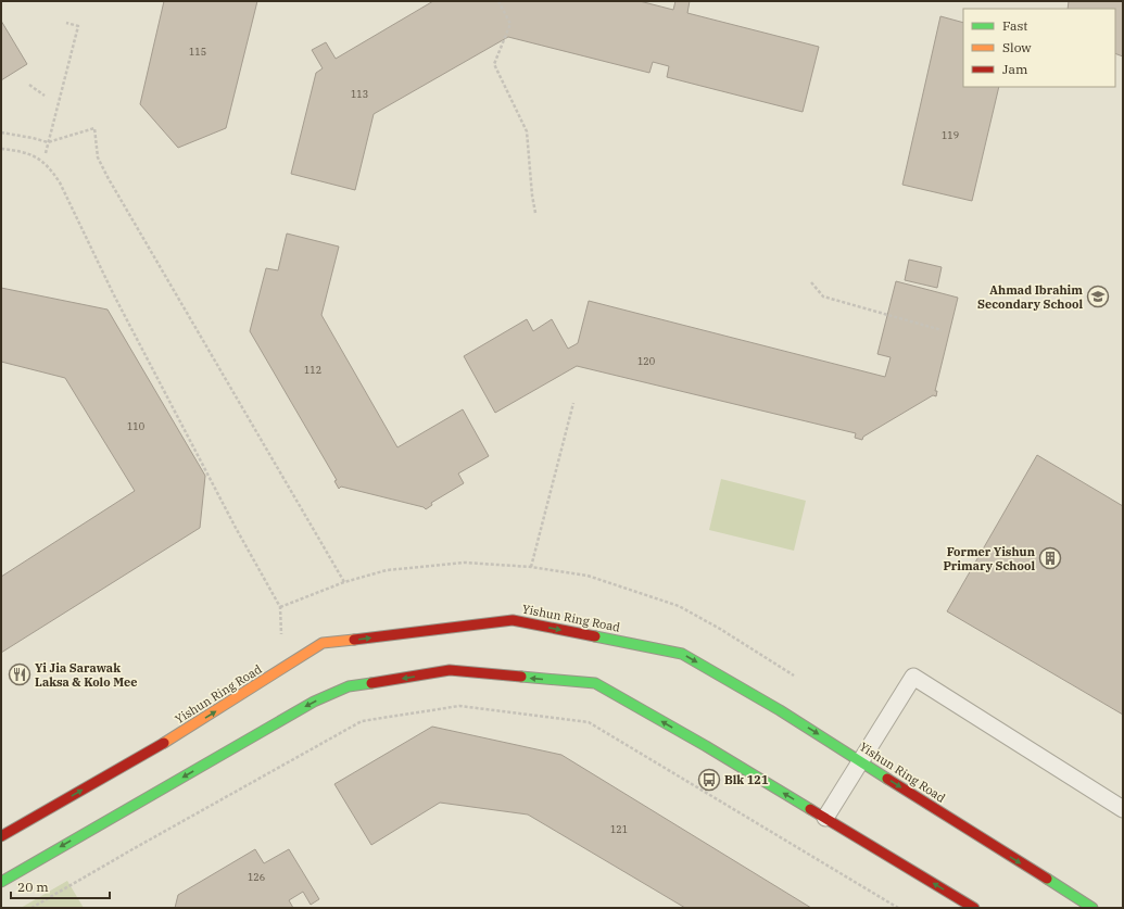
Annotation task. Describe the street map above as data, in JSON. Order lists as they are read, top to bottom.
{
  "streets": {
    "main road": ["Yishun Ring Road"]
  },
  "one_way": ["Yishun Ring Road"],
  "places": {
    "school or university": ["Ahmad Ibrahim Secondary School"],
    "building": ["Former Yishun Primary School"],
    "restaurant": ["Yi Jia Sarawak Laksa & Kolo Mee"],
    "bus stop": ["Blk 121"]
  },
  "house_numbers": [
    "115",
    "113",
    "119",
    "120",
    "112",
    "110",
    "121",
    "126"
  ],
  "legend": ["Fast", "Slow", "Jam"],
  "scale_bar": "20 m"
}
